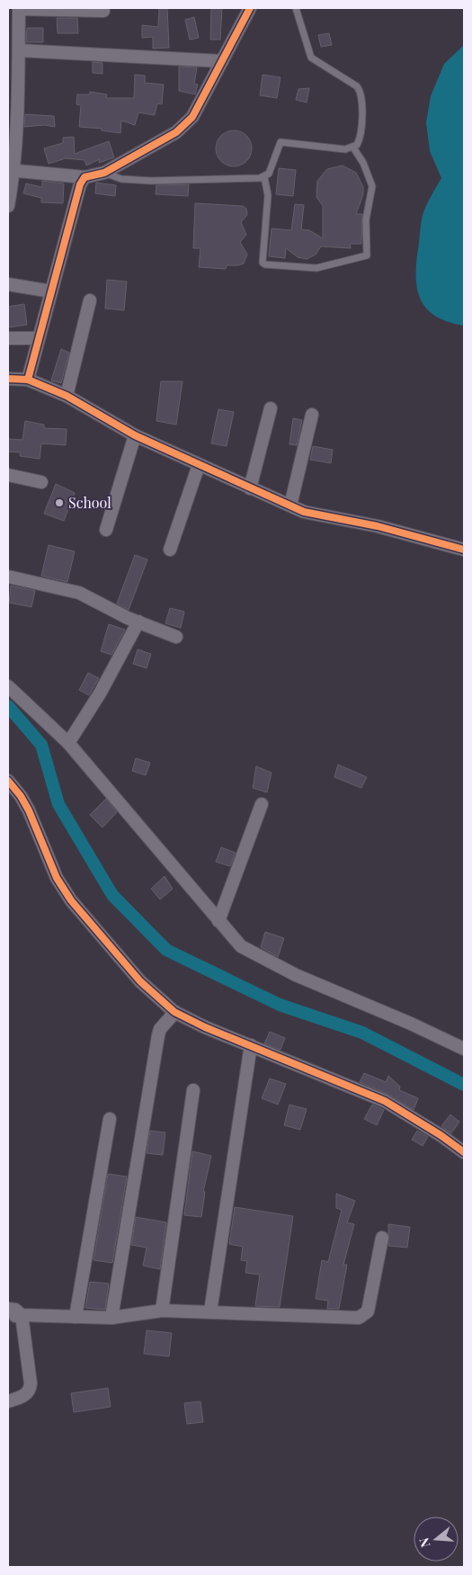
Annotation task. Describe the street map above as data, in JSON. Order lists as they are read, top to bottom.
{
  "places": ["School"],
  "north": "left"
}
